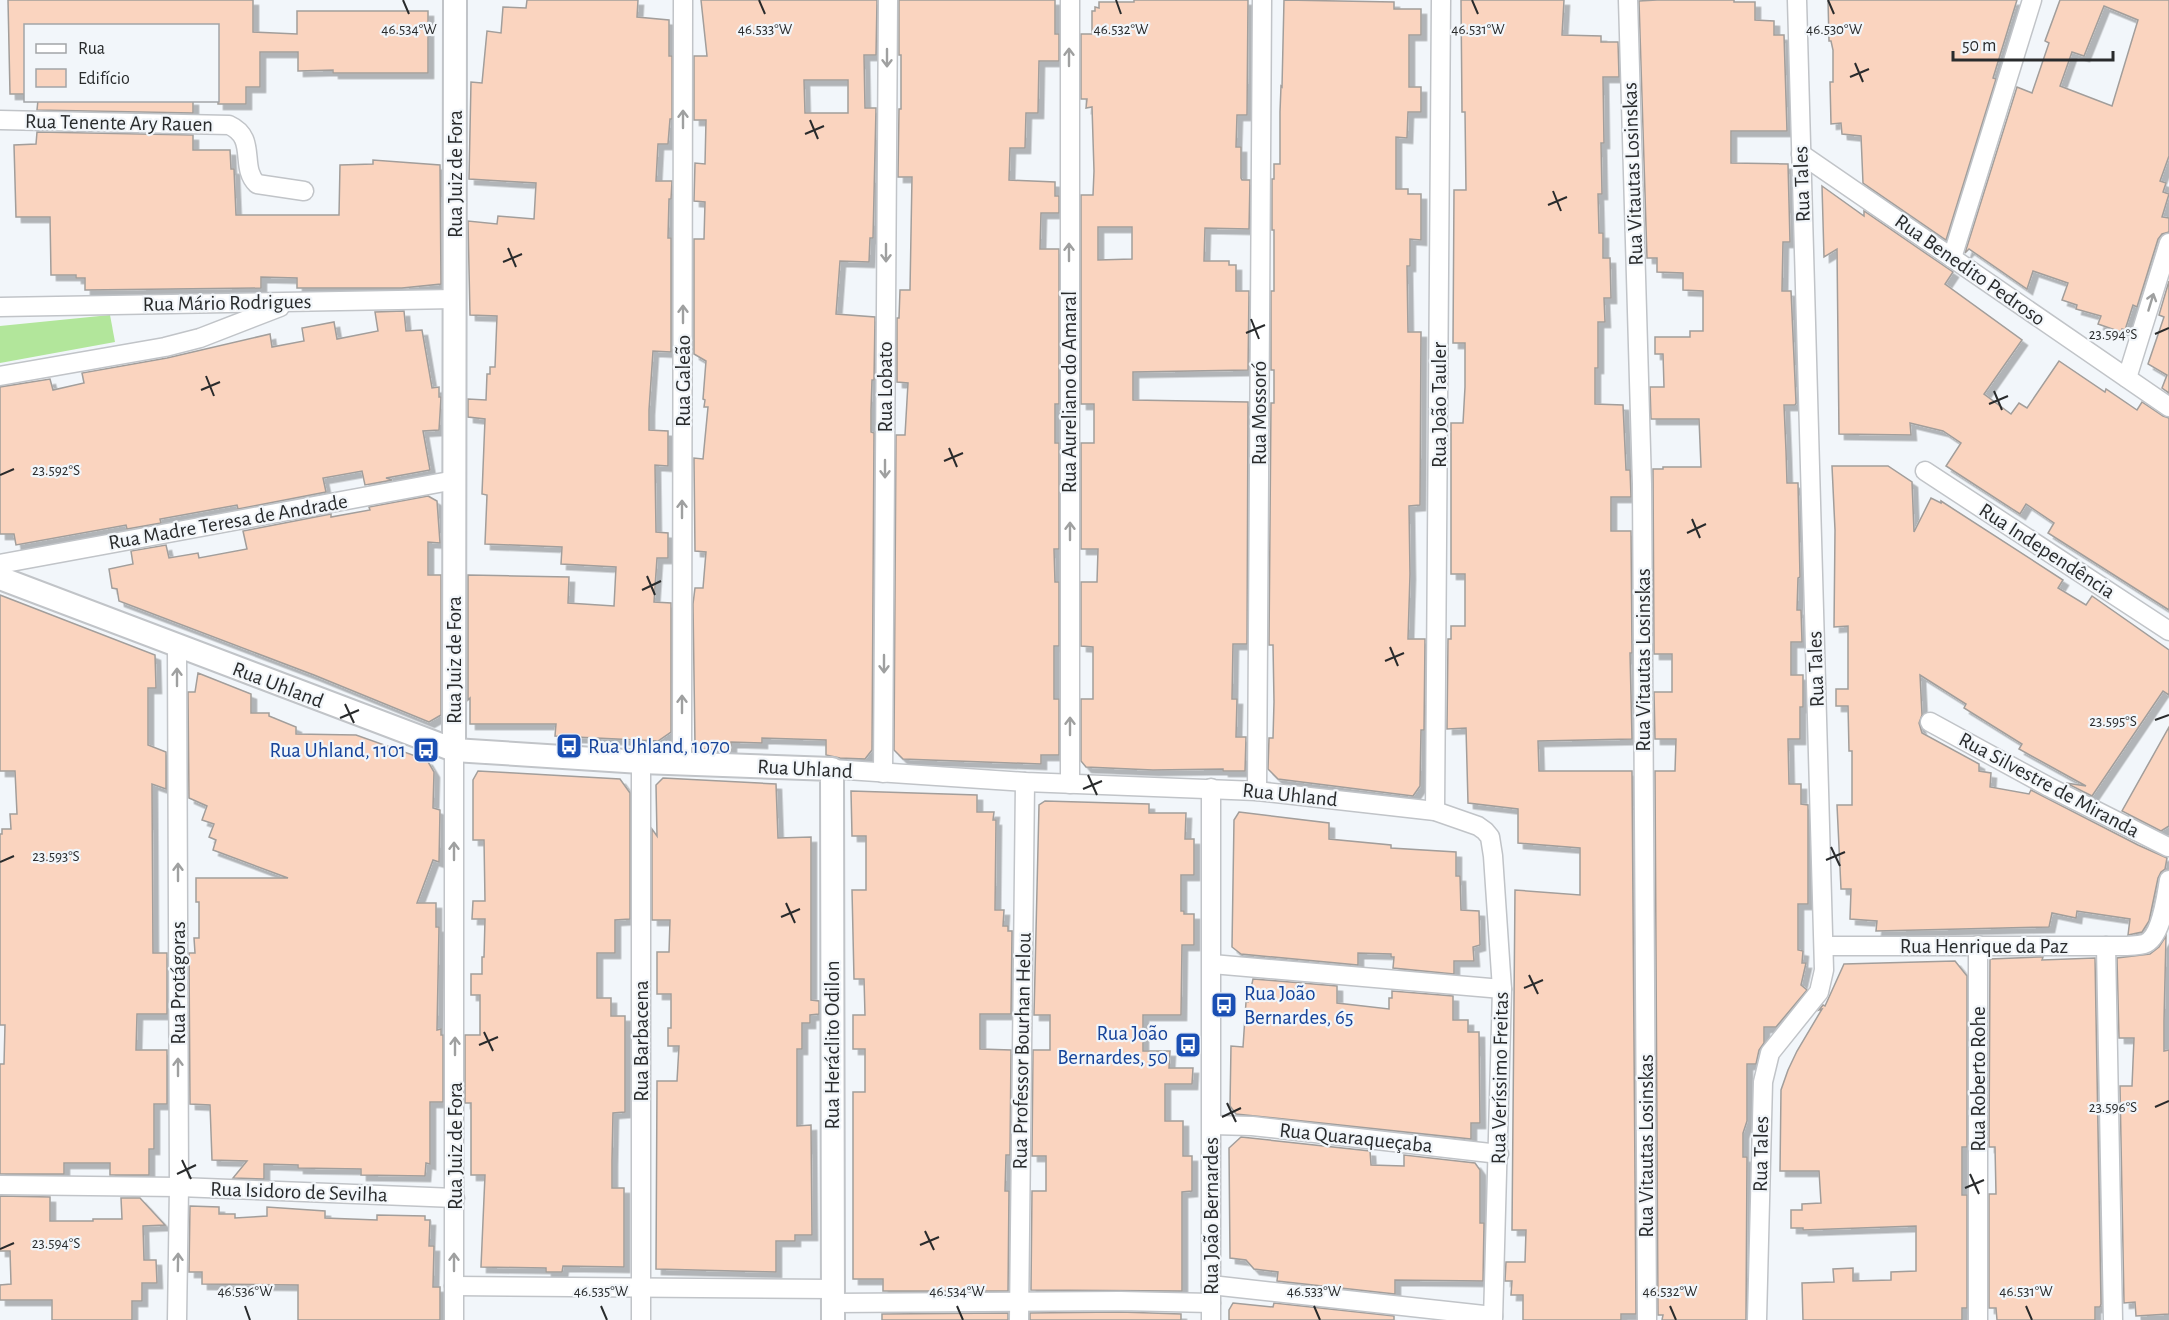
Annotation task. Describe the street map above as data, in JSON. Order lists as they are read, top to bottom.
{
  "streets": {
    "street": [
      "Rua Tenente Ary Rauen",
      "Rua Juiz de Fora",
      "Rua Vitautas Losinskas",
      "Rua Tales",
      "Rua Benedito Pedroso",
      "Rua Mário Rodrigues",
      "Rua Galeão",
      "Rua Lobato",
      "Rua Aureliano do Amaral",
      "Rua João Tauler",
      "Rua Mossoró",
      "Rua Madre Teresa de Andrade",
      "Rua Independência",
      "Rua Uhland",
      "Rua Silvestre de Miranda",
      "Rua Henrique da Paz",
      "Rua Protágoras",
      "Rua Barbacena",
      "Rua Heráclito Odilon",
      "Rua Professor Bourhan Helou",
      "Rua Veríssimo Freitas",
      "Rua Roberto Rohe",
      "Rua Quaraqueçaba",
      "Rua Isidoro de Sevilha",
      "Rua João Bernardes"
    ]
  },
  "crossings": [
    ["Rua Juiz de Fora", "Rua Mário Rodrigues"],
    ["Rua Juiz de Fora", "Rua Madre Teresa de Andrade"],
    ["Rua Juiz de Fora", "Rua Uhland"],
    ["Rua Juiz de Fora", "Rua Isidoro de Sevilha"],
    ["Rua Tales", "Rua Benedito Pedroso"],
    ["Rua Tales", "Rua Henrique da Paz"],
    ["Rua Galeão", "Rua Uhland"],
    ["Rua Lobato", "Rua Uhland"],
    ["Rua Aureliano do Amaral", "Rua Uhland"],
    ["Rua João Tauler", "Rua Uhland"],
    ["Rua Mossoró", "Rua Uhland"],
    ["Rua Uhland", "Rua Protágoras"],
    ["Rua Uhland", "Rua Barbacena"],
    ["Rua Uhland", "Rua Heráclito Odilon"],
    ["Rua Uhland", "Rua Professor Bourhan Helou"],
    ["Rua Uhland", "Rua Veríssimo Freitas"],
    ["Rua Uhland", "Rua João Bernardes"],
    ["Rua Henrique da Paz", "Rua Roberto Rohe"],
    ["Rua Protágoras", "Rua Isidoro de Sevilha"],
    ["Rua Veríssimo Freitas", "Rua Quaraqueçaba"],
    ["Rua Quaraqueçaba", "Rua João Bernardes"]
  ],
  "one_way": [
    "Rua Juiz de Fora",
    "Rua Galeão",
    "Rua Lobato",
    "Rua Aureliano do Amaral",
    "Rua Protágoras"
  ],
  "places": {
    "bus stop": [
      "Rua Uhland, 1070",
      "Rua Uhland, 1101",
      "Rua João Bernardes, 65",
      "Rua João Bernardes, 50"
    ]
  },
  "legend": ["Rua", "Edifício"],
  "scale_bar": "50 m",
  "coordinates": [
    "46.534°W",
    "46.533°W",
    "46.532°W",
    "46.531°W",
    "46.530°W",
    "23.594°S",
    "23.592°S",
    "23.595°S",
    "23.593°S",
    "23.596°S",
    "46.536°W",
    "46.535°W"
  ]
}
